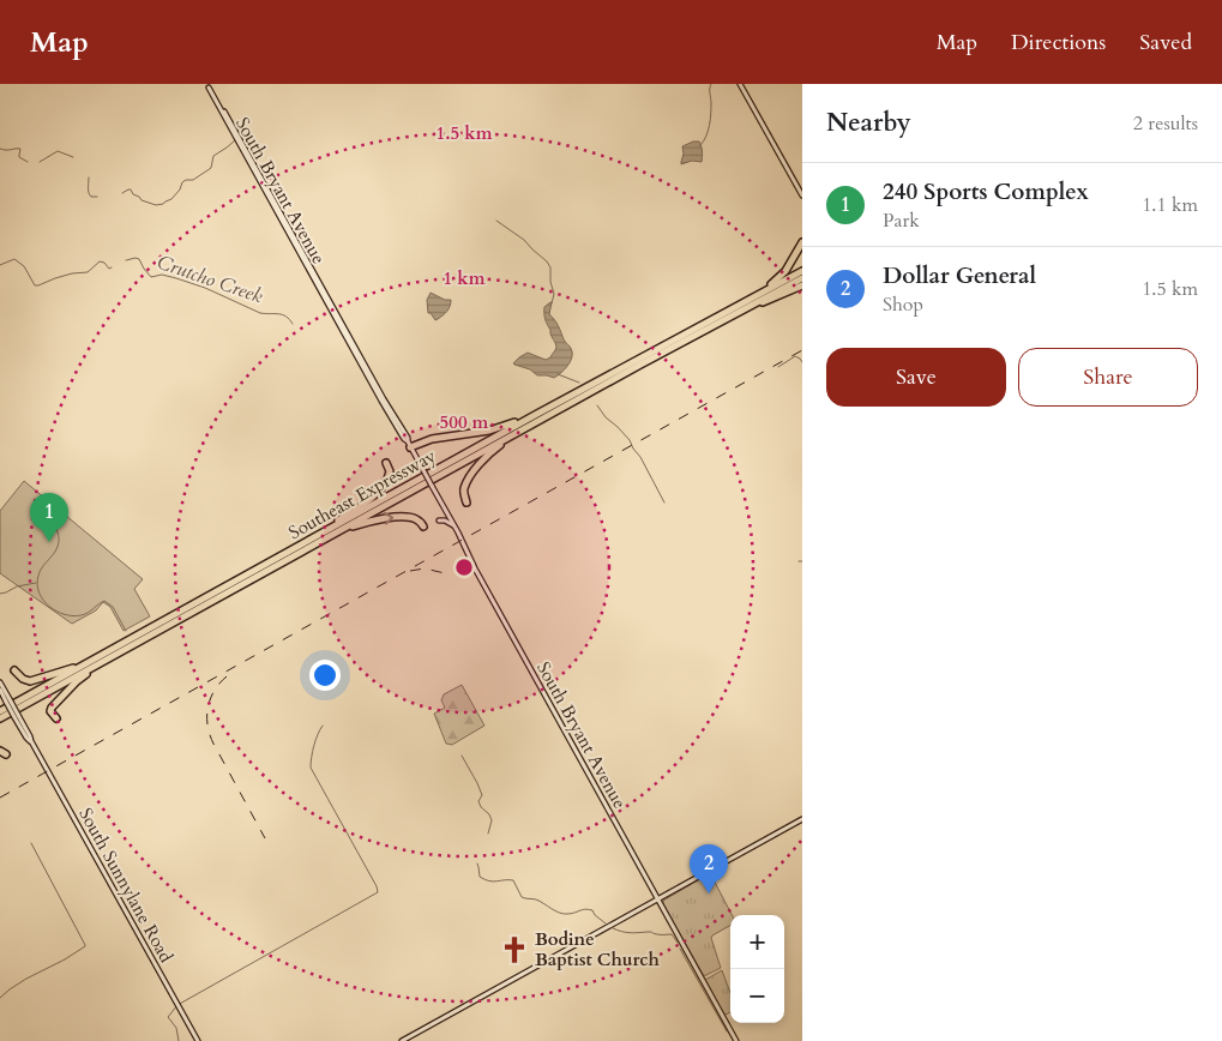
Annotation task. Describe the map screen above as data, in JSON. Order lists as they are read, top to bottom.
{
  "streets": {
    "highway": ["Southeast Expressway"],
    "main road": ["South Bryant Avenue", "South Sunnylane Road"]
  },
  "water": ["Crutcho Creek"],
  "places": {
    "church": ["Bodine Baptist Church"]
  },
  "page": {
    "header": "Map",
    "nav": ["Map", "Directions", "Saved"],
    "heading": ["Nearby", "2 results"],
    "list": [
      {
        "mark": "1",
        "name": "240 Sports Complex",
        "note": "Park",
        "value": "1.1 km"
      },
      {
        "mark": "2",
        "name": "Dollar General",
        "note": "Shop",
        "value": "1.5 km"
      }
    ],
    "buttons": ["Save", "Share"],
    "pins": ["1", "2"],
    "map_buttons": ["+", "−"]
  },
  "rings": ["1.5 km", "1 km", "500 m"]
}
